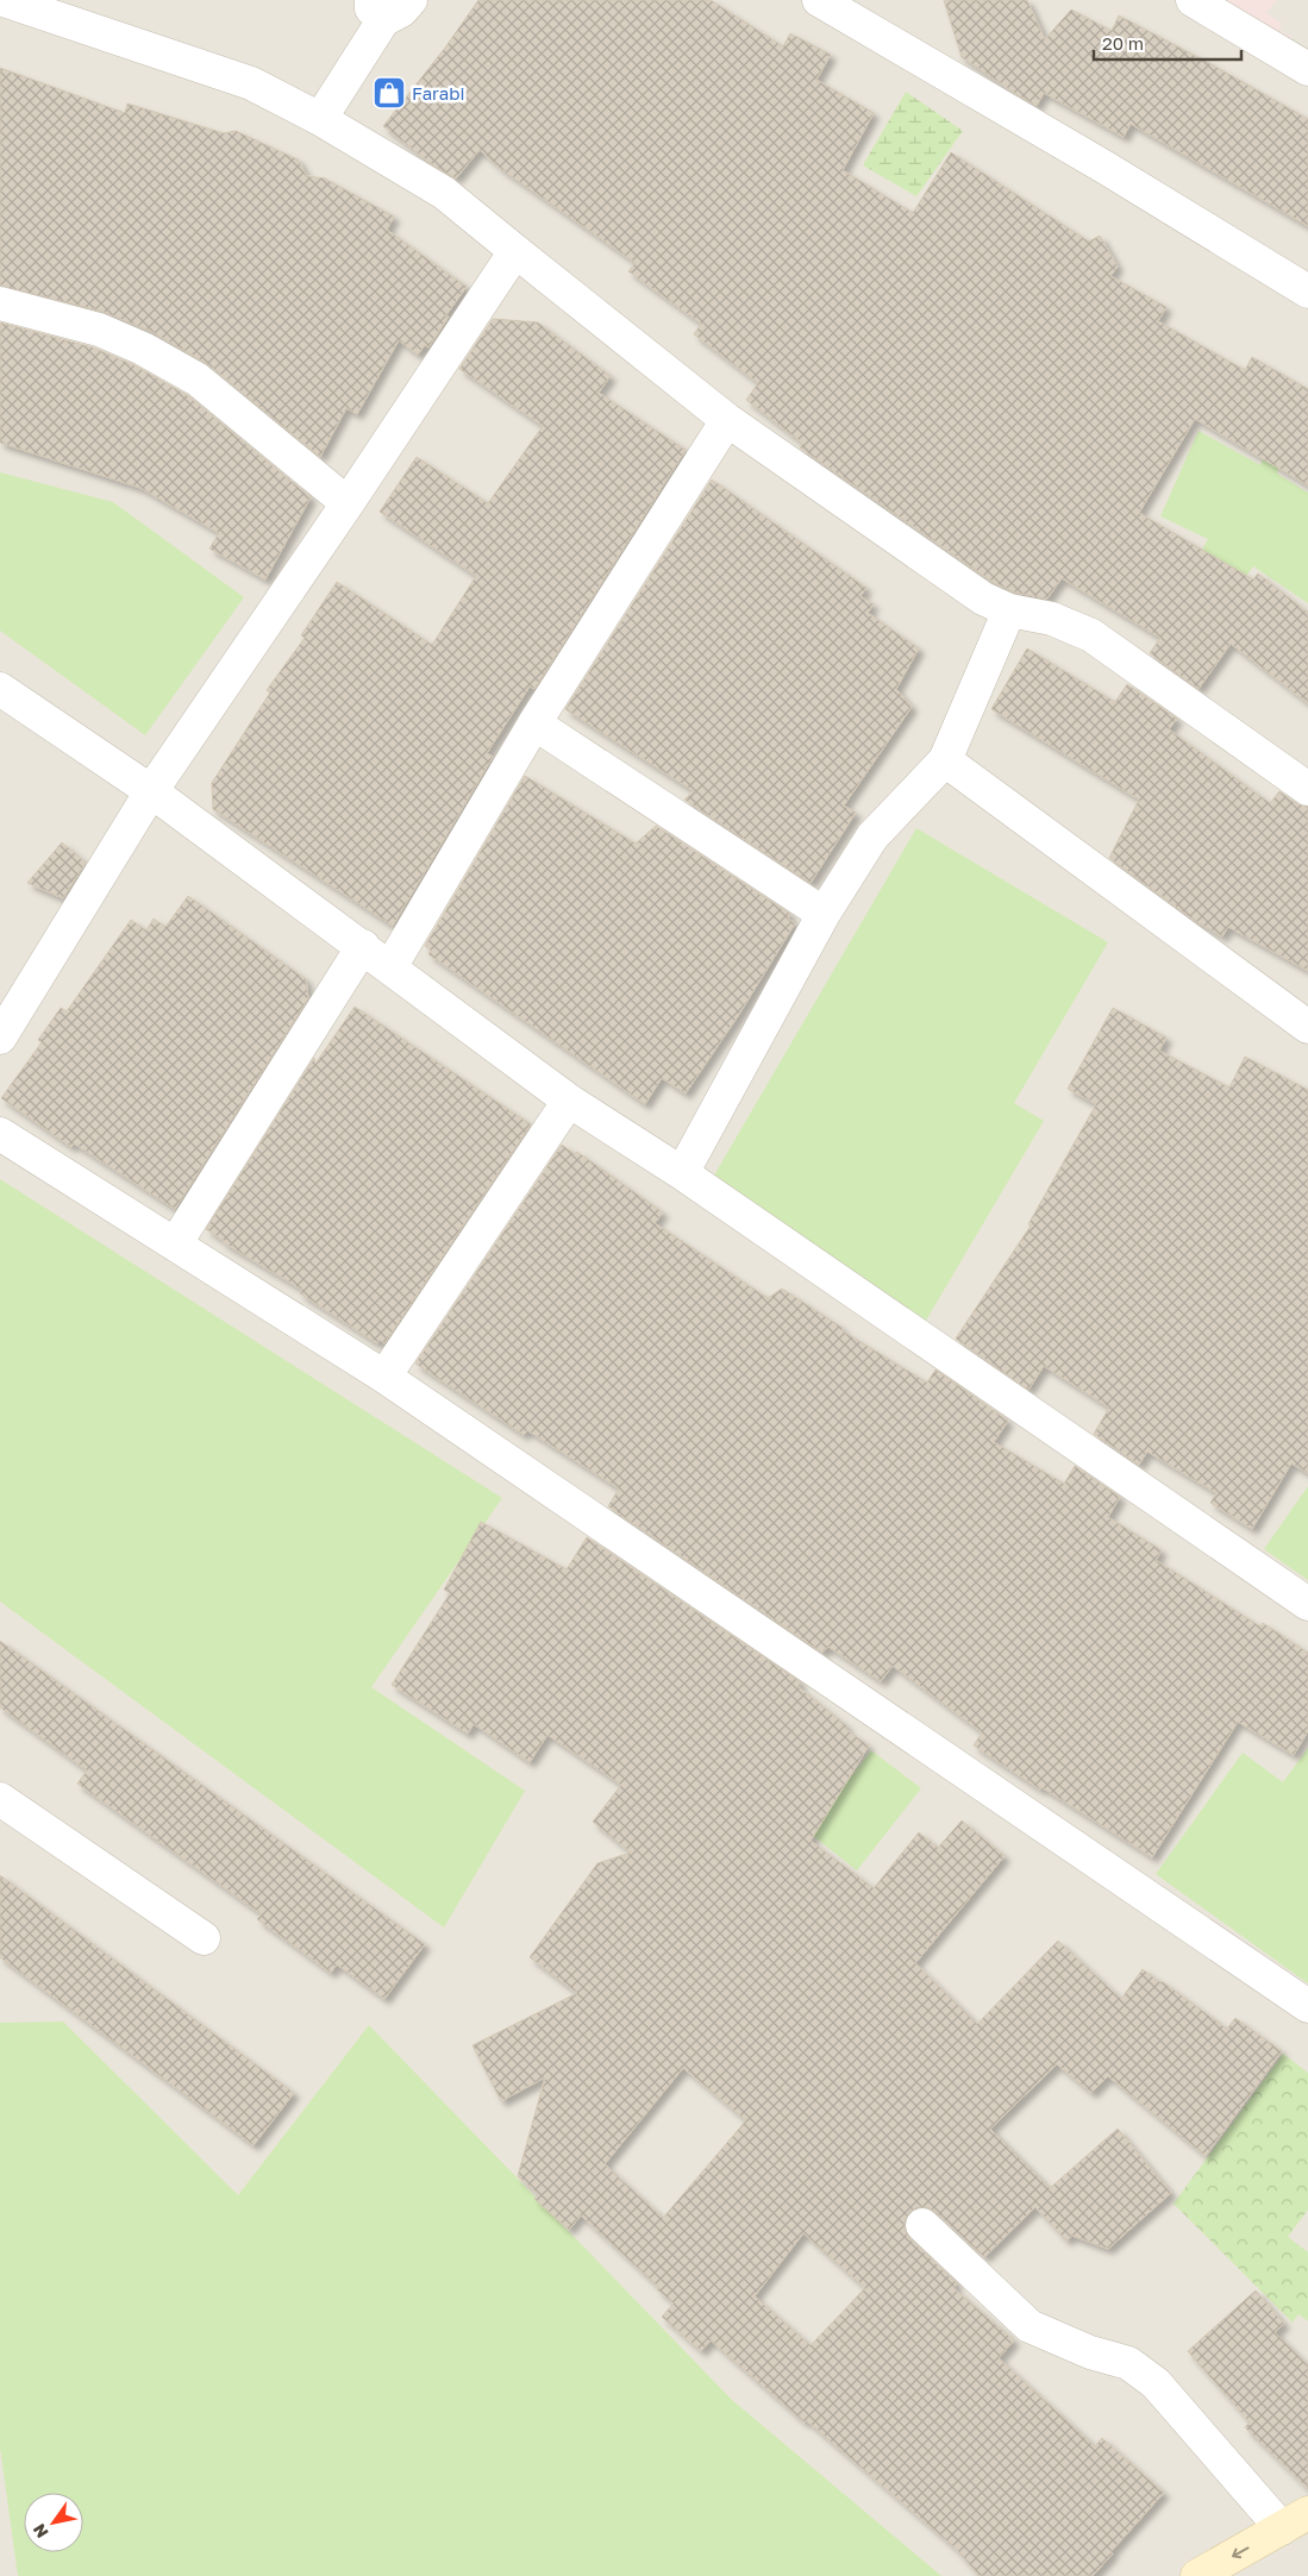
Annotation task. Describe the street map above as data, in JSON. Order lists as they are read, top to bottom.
{
  "places": {
    "shop": ["Farabi"]
  },
  "scale_bar": "20 m",
  "north": "bottom left"
}
